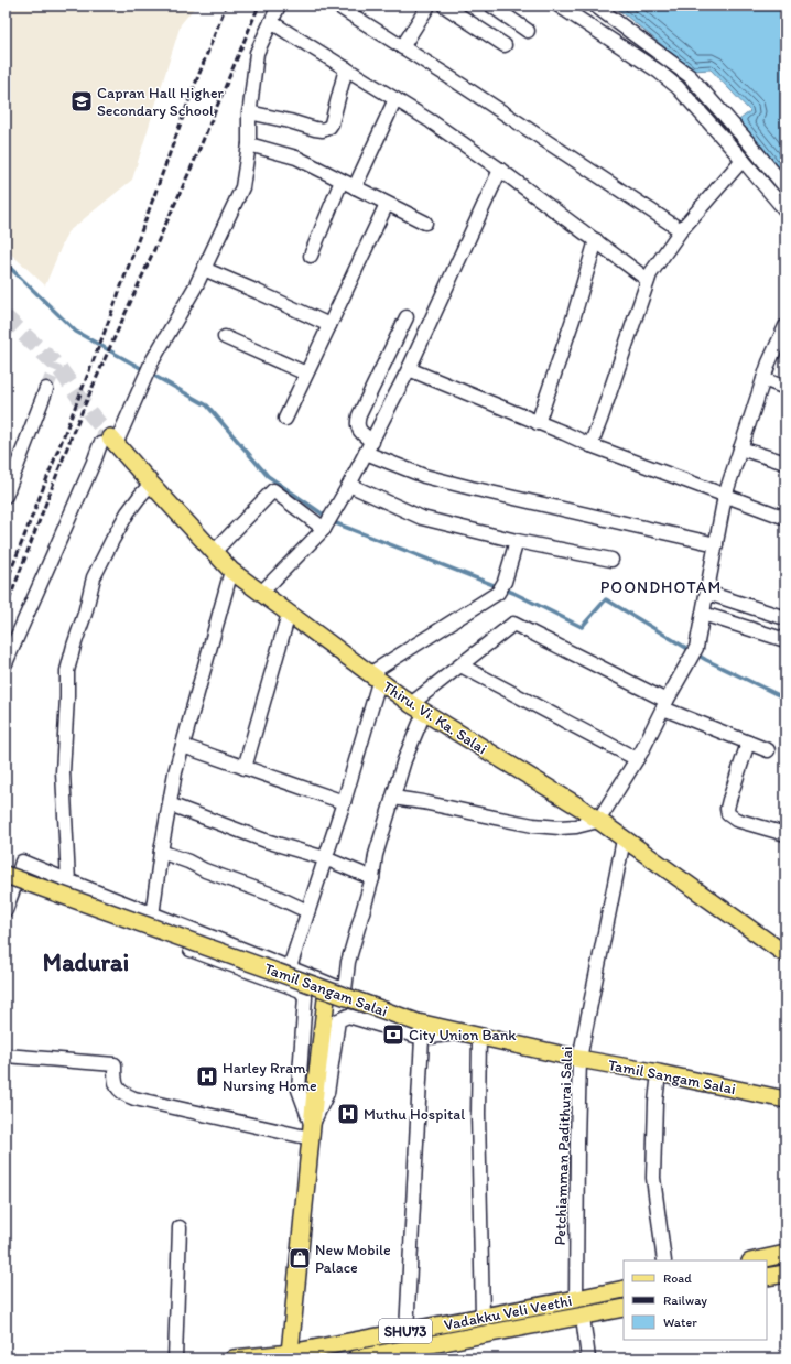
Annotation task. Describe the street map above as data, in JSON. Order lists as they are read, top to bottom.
{
  "streets": {
    "main road": [
      "Thiru. Vi. Ka. Salai",
      "Tamil Sangam Salai",
      "Vadakku Veli Veethi",
      "SHU73"
    ],
    "street": ["Petchiamman Padithurai Salai"]
  },
  "crossings": [
    ["Thiru. Vi. Ka. Salai", "Petchiamman Padithurai Salai"],
    ["Tamil Sangam Salai", "Petchiamman Padithurai Salai"],
    ["Petchiamman Padithurai Salai", "Vadakku Veli Veethi"]
  ],
  "districts": ["POONDHOTAM", "Madurai"],
  "places": {
    "school or university": ["Capran Hall Higher Secondary School"],
    "bank": ["City Union Bank"],
    "hospital": ["Harley Rram Nursing Home", "Muthu Hospital"],
    "shop": ["New Mobile Palace"]
  },
  "legend": ["Road", "Railway", "Water"]
}
